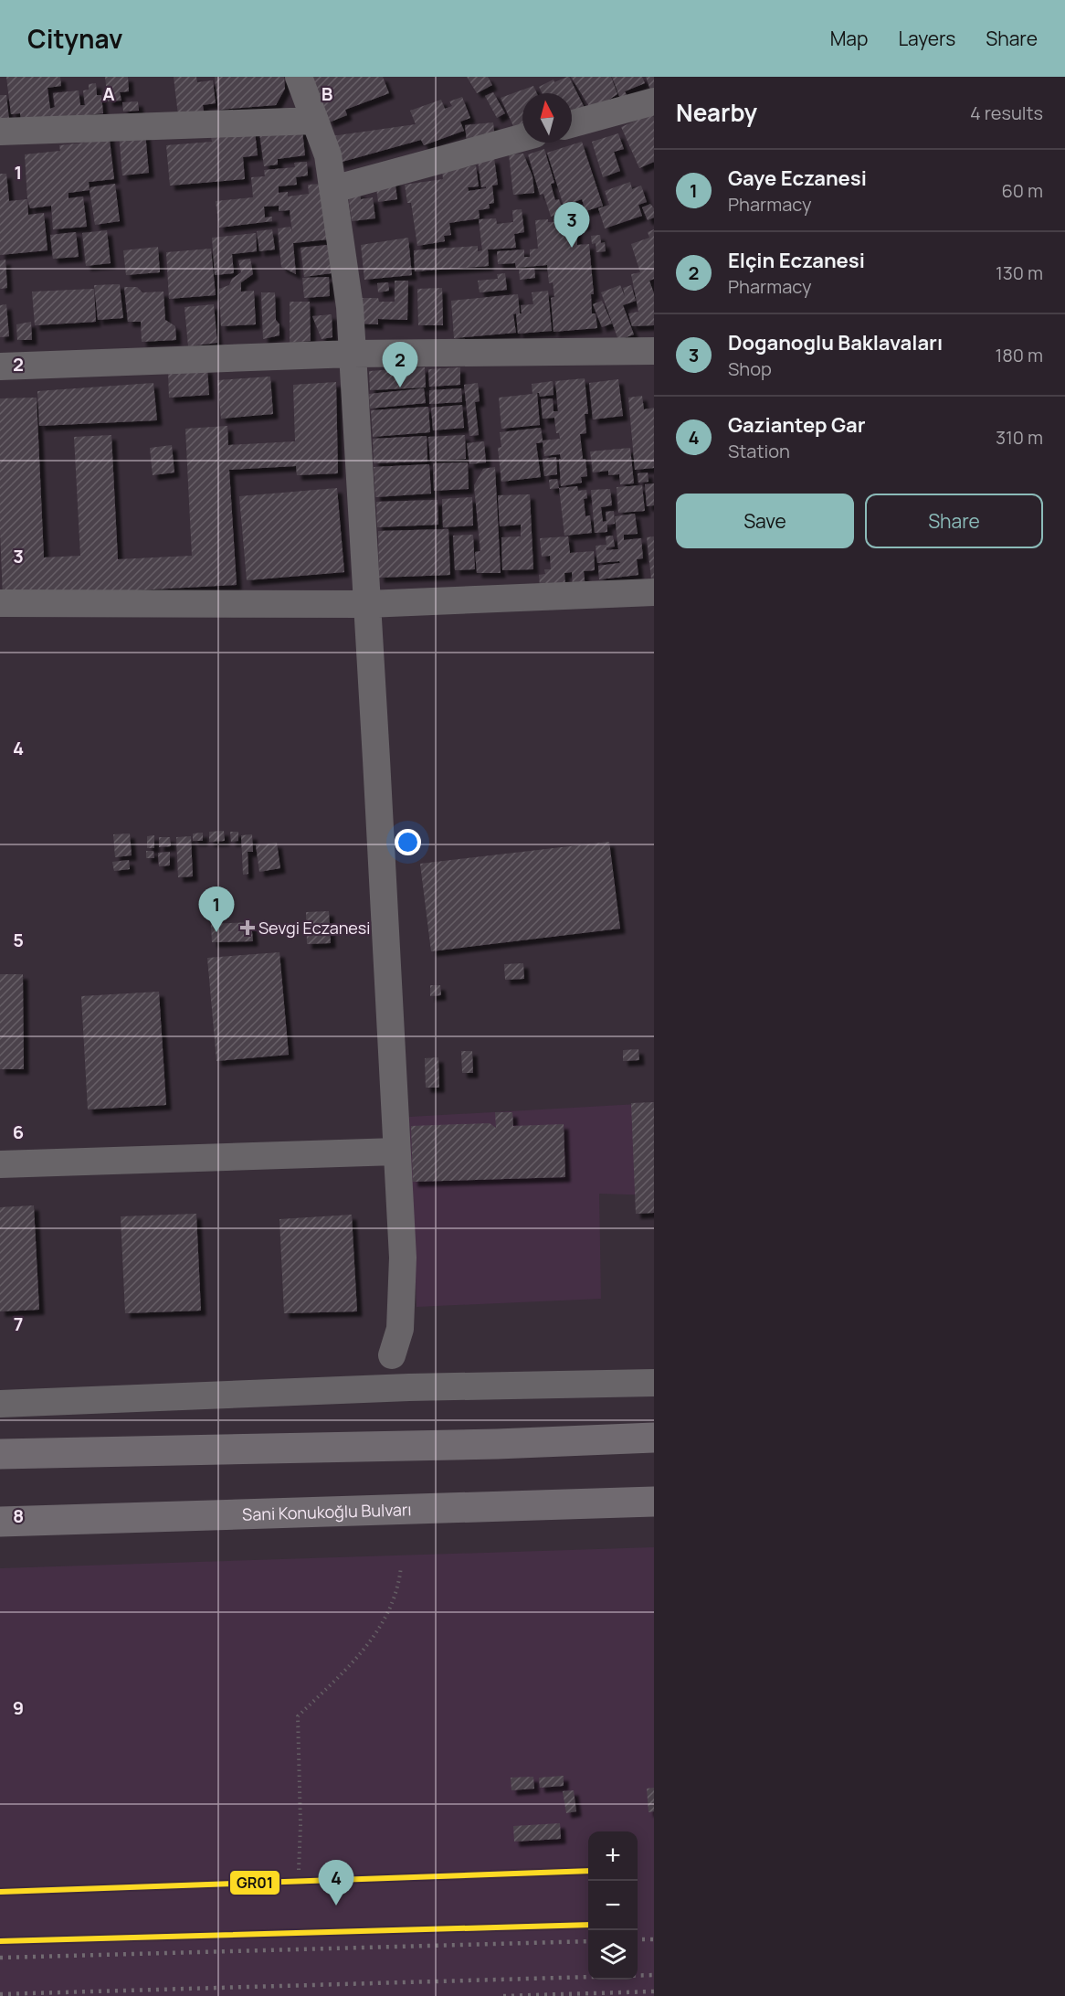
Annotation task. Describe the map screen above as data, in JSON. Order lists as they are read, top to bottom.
{
  "streets": {
    "highway": ["Sani Konukoğlu Bulvarı"]
  },
  "places": {
    "health": ["Sevgi Eczanesi"]
  },
  "lines": ["transit line GR01"],
  "north": "top",
  "page": {
    "header": "Citynav",
    "nav": ["Map", "Layers", "Share"],
    "heading": ["Nearby", "4 results"],
    "list": [
      {
        "mark": "1",
        "name": "Gaye Eczanesi",
        "note": "Pharmacy",
        "value": "60 m"
      },
      {
        "mark": "2",
        "name": "Elçin Eczanesi",
        "note": "Pharmacy",
        "value": "130 m"
      },
      {
        "mark": "3",
        "name": "Doganoglu Baklavaları",
        "note": "Shop",
        "value": "180 m"
      },
      {
        "mark": "4",
        "name": "Gaziantep Gar",
        "note": "Station",
        "value": "310 m"
      }
    ],
    "pins": [
      "3",
      "2",
      "1",
      "4"
    ],
    "buttons": ["Save", "Share"],
    "map_buttons": ["+", "−"]
  },
  "grid": {
    "columns": ["A", "B"],
    "rows": [
      "1",
      "2",
      "3",
      "4",
      "5",
      "6",
      "7",
      "8",
      "9"
    ]
  }
}
